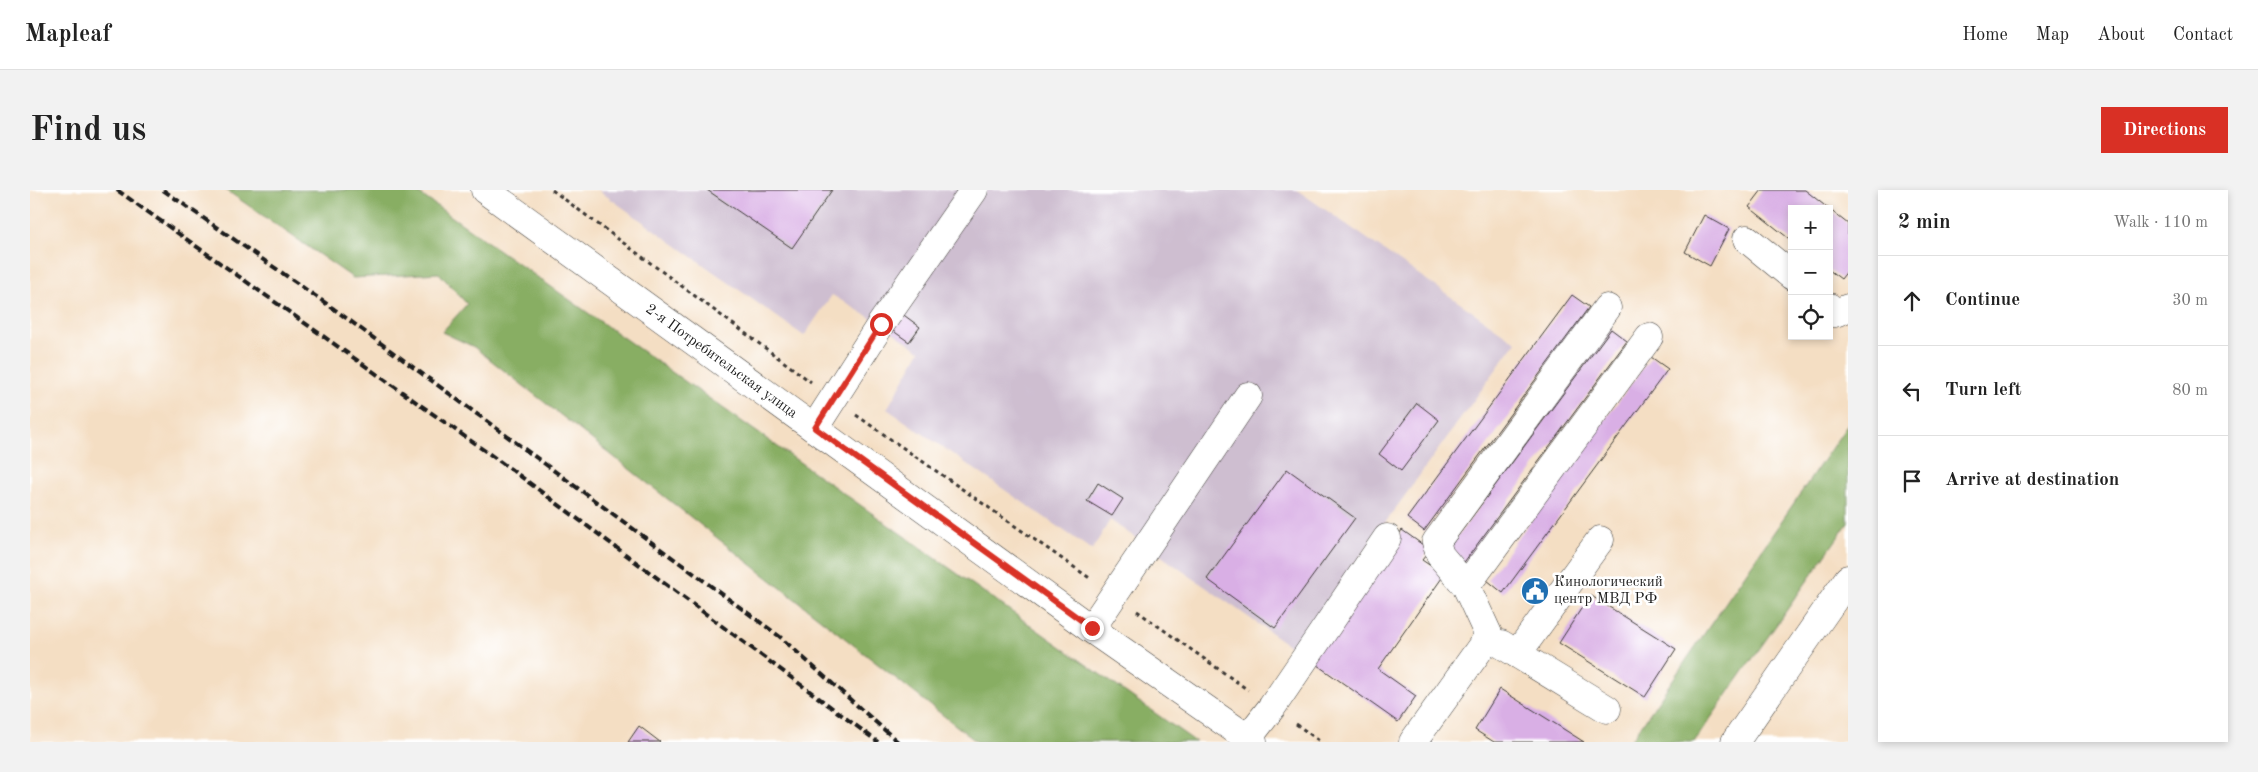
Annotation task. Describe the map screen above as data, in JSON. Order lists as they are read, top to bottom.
{
  "streets": {
    "street": ["2-я Потребительская улица"]
  },
  "places": {
    "public building": ["Кинологический центр МВД РФ"]
  },
  "page": {
    "header": "Mapleaf",
    "nav": [
      "Home",
      "Map",
      "About",
      "Contact"
    ],
    "buttons": "Directions",
    "title": "Find us",
    "heading": ["2 min", "Walk · 110 m"],
    "map_buttons": ["+", "−"],
    "list": [
      ["Continue", "30 m"],
      ["Turn left", "80 m"],
      "Arrive at destination"
    ]
  }
}
